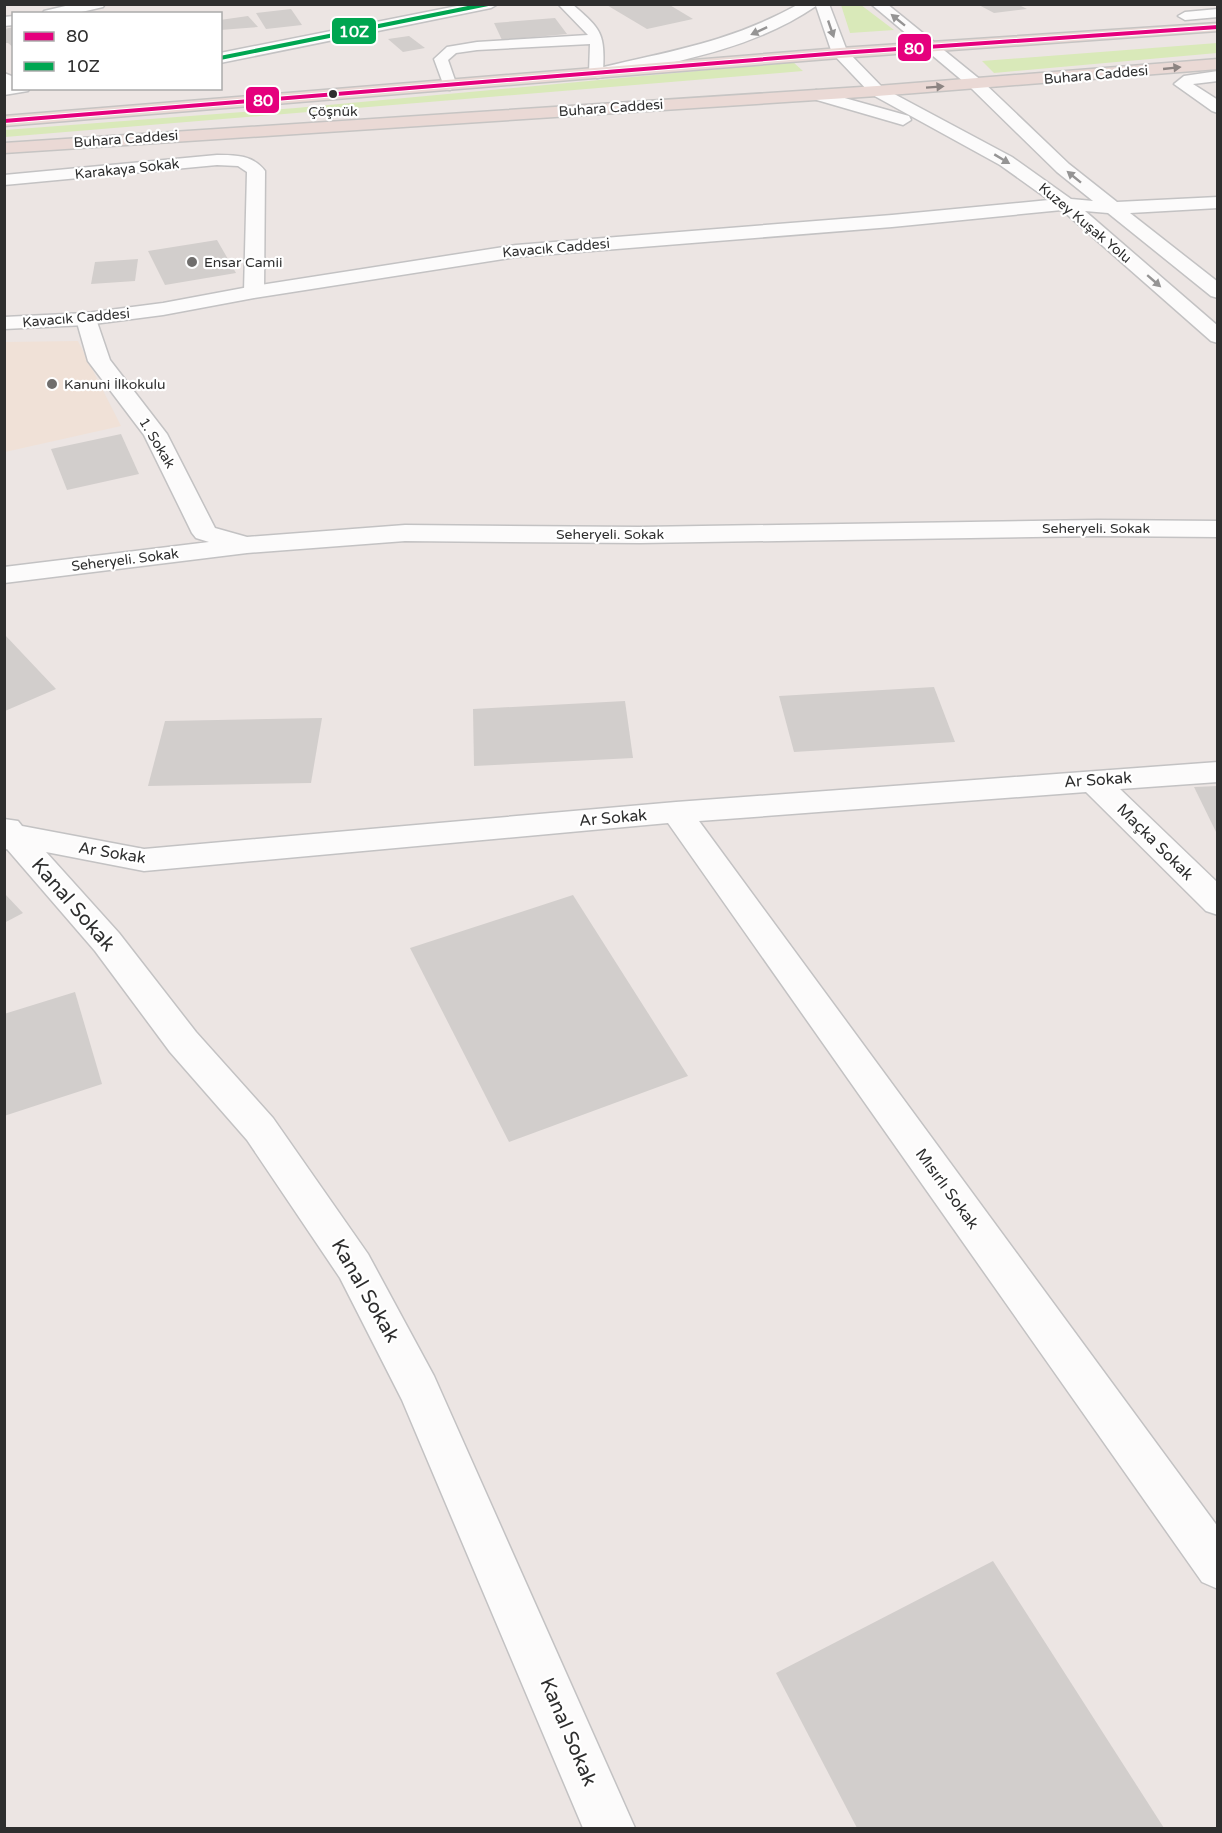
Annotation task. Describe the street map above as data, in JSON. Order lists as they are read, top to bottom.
{
  "streets": {
    "highway": ["Buhara Caddesi"],
    "street": [
      "Karakaya Sokak",
      "Kuzey Kuşak Yolu",
      "Kavacık Caddesi",
      "1. Sokak",
      "Seheryeli. Sokak",
      "Ar Sokak",
      "Maçka Sokak",
      "Kanal Sokak",
      "Mısırlı Sokak"
    ]
  },
  "crossings": [
    ["Buhara Caddesi", "Kuzey Kuşak Yolu"],
    ["Karakaya Sokak", "Kavacık Caddesi"],
    ["Kuzey Kuşak Yolu", "Kavacık Caddesi"],
    ["Kavacık Caddesi", "1. Sokak"],
    ["1. Sokak", "Seheryeli. Sokak"],
    ["Ar Sokak", "Maçka Sokak"],
    ["Ar Sokak", "Kanal Sokak"],
    ["Ar Sokak", "Mısırlı Sokak"]
  ],
  "places": ["Çöşnük", "Ensar Camii", "Kanuni İlkokulu"],
  "lines": ["transit line 10Z", "transit line 80"],
  "legend": ["80", "10Z"]
}
